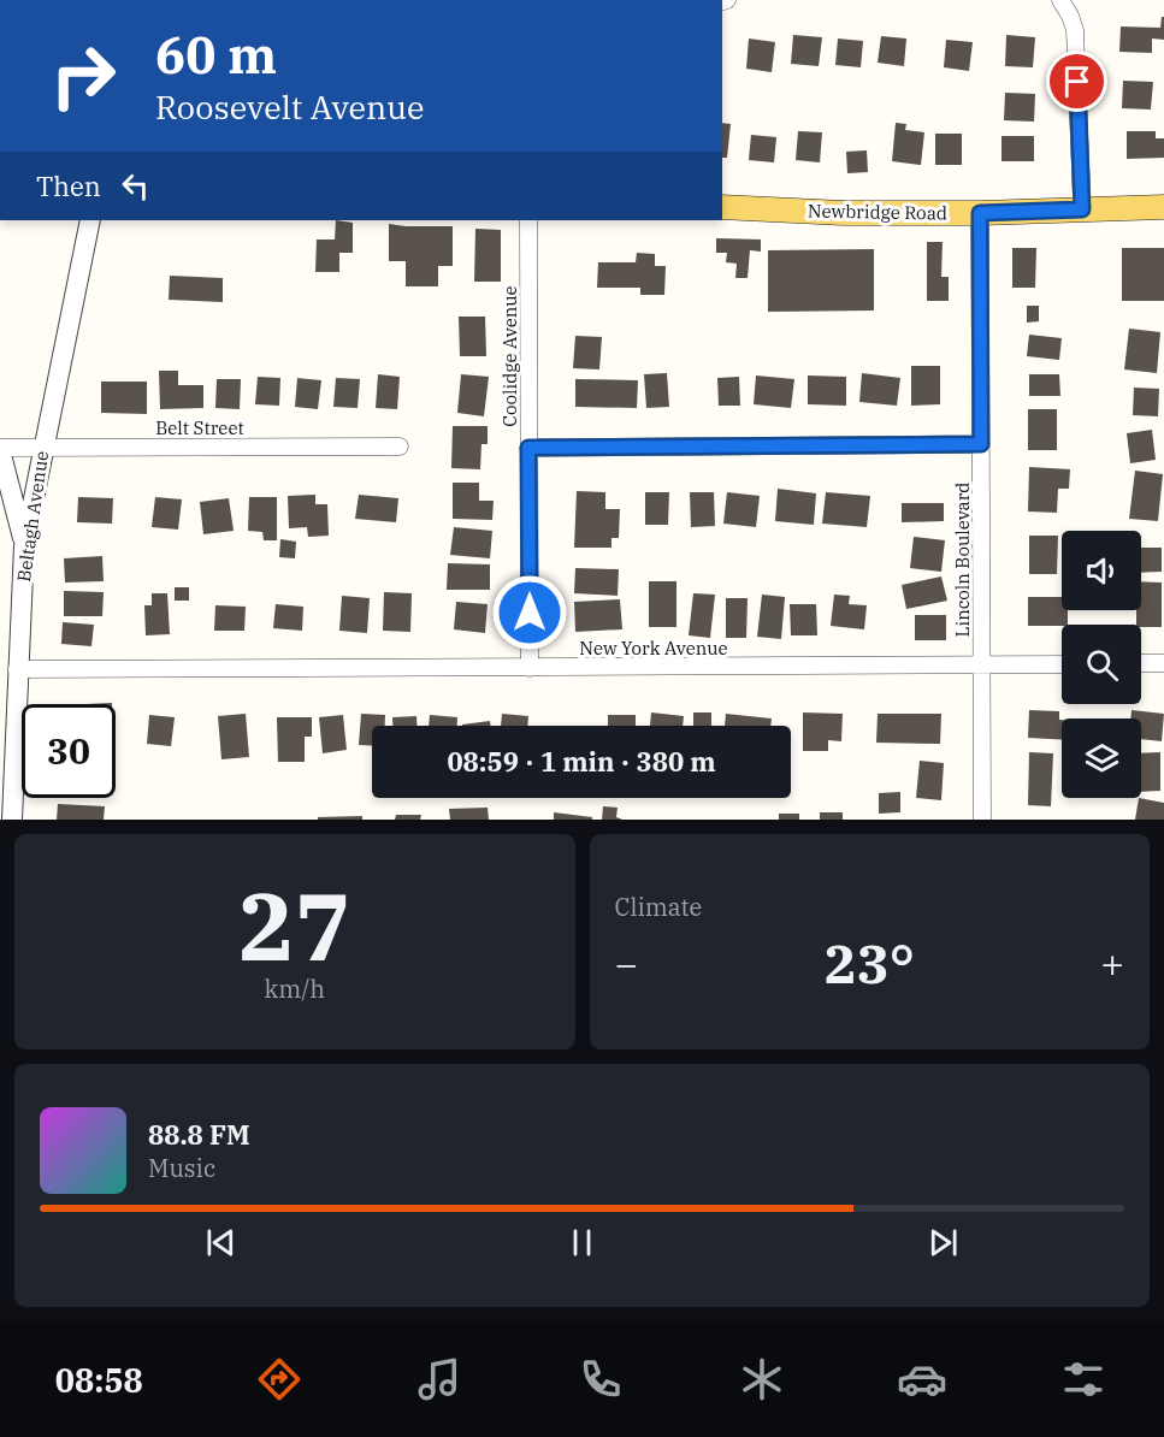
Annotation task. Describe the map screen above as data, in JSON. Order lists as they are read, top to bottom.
{
  "streets": {
    "main road": ["Newbridge Road"],
    "street": [
      "Coolidge Avenue",
      "Belt Street",
      "Beltagh Avenue",
      "Lincoln Boulevard",
      "New York Avenue"
    ]
  },
  "crossings": [
    ["Newbridge Road", "Lincoln Boulevard"],
    ["Coolidge Avenue", "New York Avenue"],
    ["Belt Street", "Beltagh Avenue"],
    ["Beltagh Avenue", "New York Avenue"],
    ["Lincoln Boulevard", "New York Avenue"]
  ],
  "page": {
    "turn": ["60 m", "Roosevelt Avenue"],
    "then": "Then",
    "limit": "30",
    "trip": "08:59 · 1 min · 380 m",
    "tile": [
      ["27", "km/h"],
      "Climate"
    ],
    "heat": ["−", "23°", "+"],
    "song": ["88.8 FM", "Music"],
    "tabs": "08:58"
  }
}
